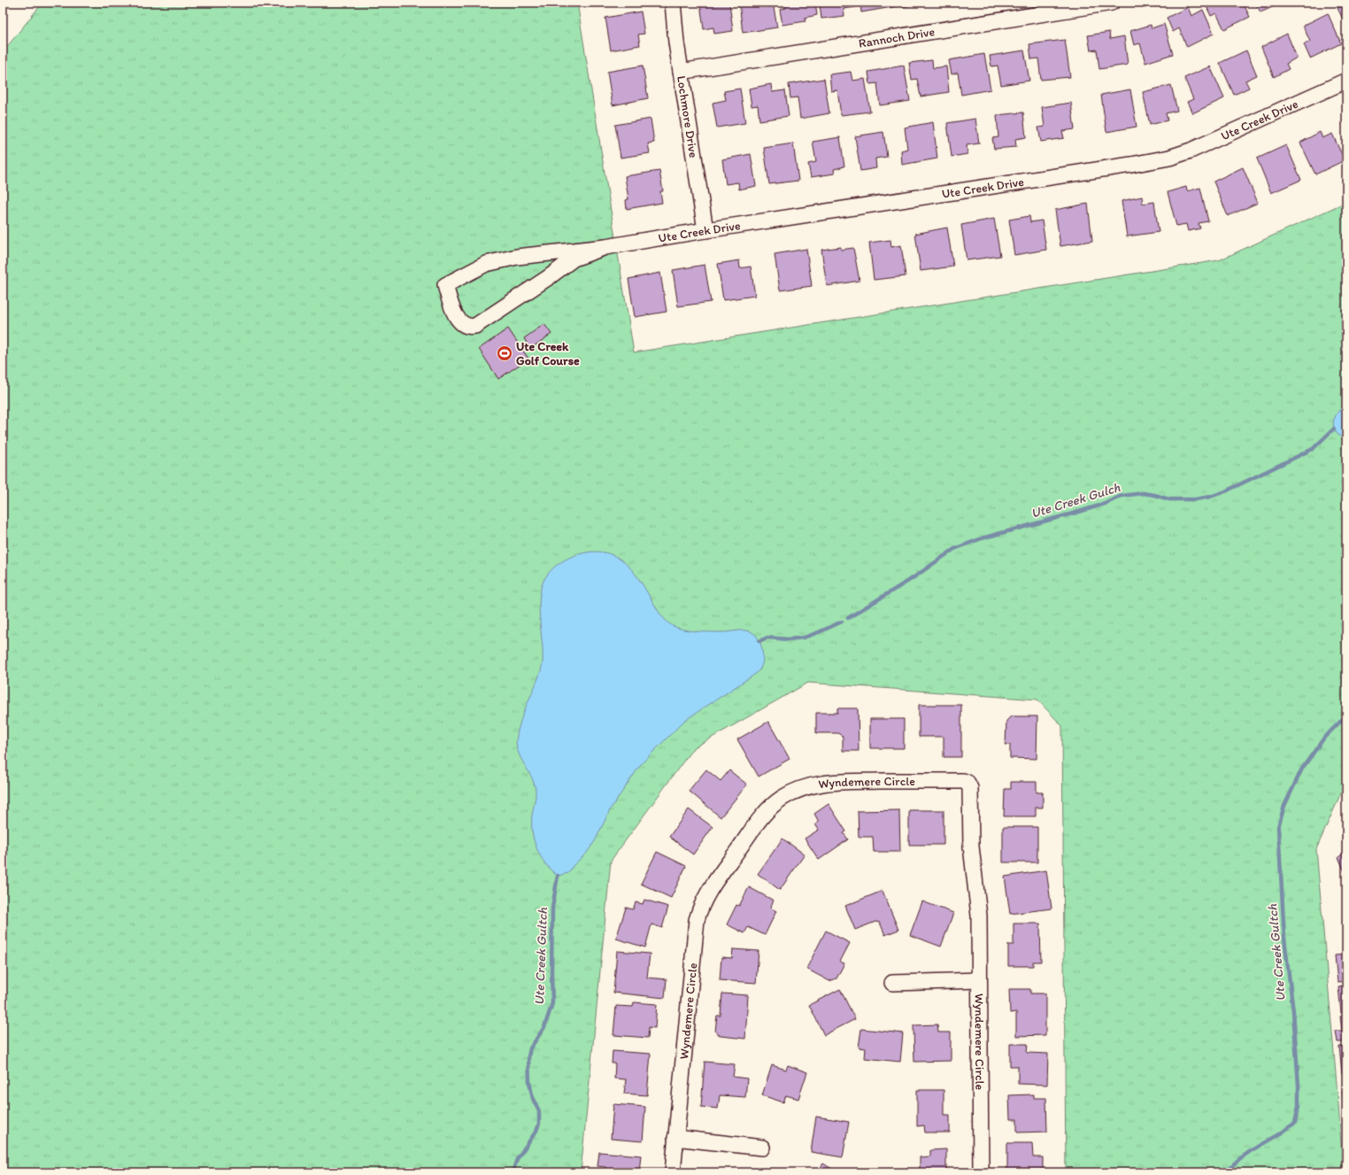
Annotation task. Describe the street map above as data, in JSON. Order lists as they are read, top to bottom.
{
  "streets": {
    "street": [
      "Rannoch Drive",
      "Lochmore Drive",
      "Ute Creek Drive",
      "Wyndemere Circle"
    ]
  },
  "crossings": [
    ["Rannoch Drive", "Lochmore Drive"],
    ["Lochmore Drive", "Ute Creek Drive"]
  ],
  "water": ["Ute Creek Gulch", "Ute Creek Gultch"],
  "places": {
    "sports": ["Ute Creek Golf Course"]
  }
}
